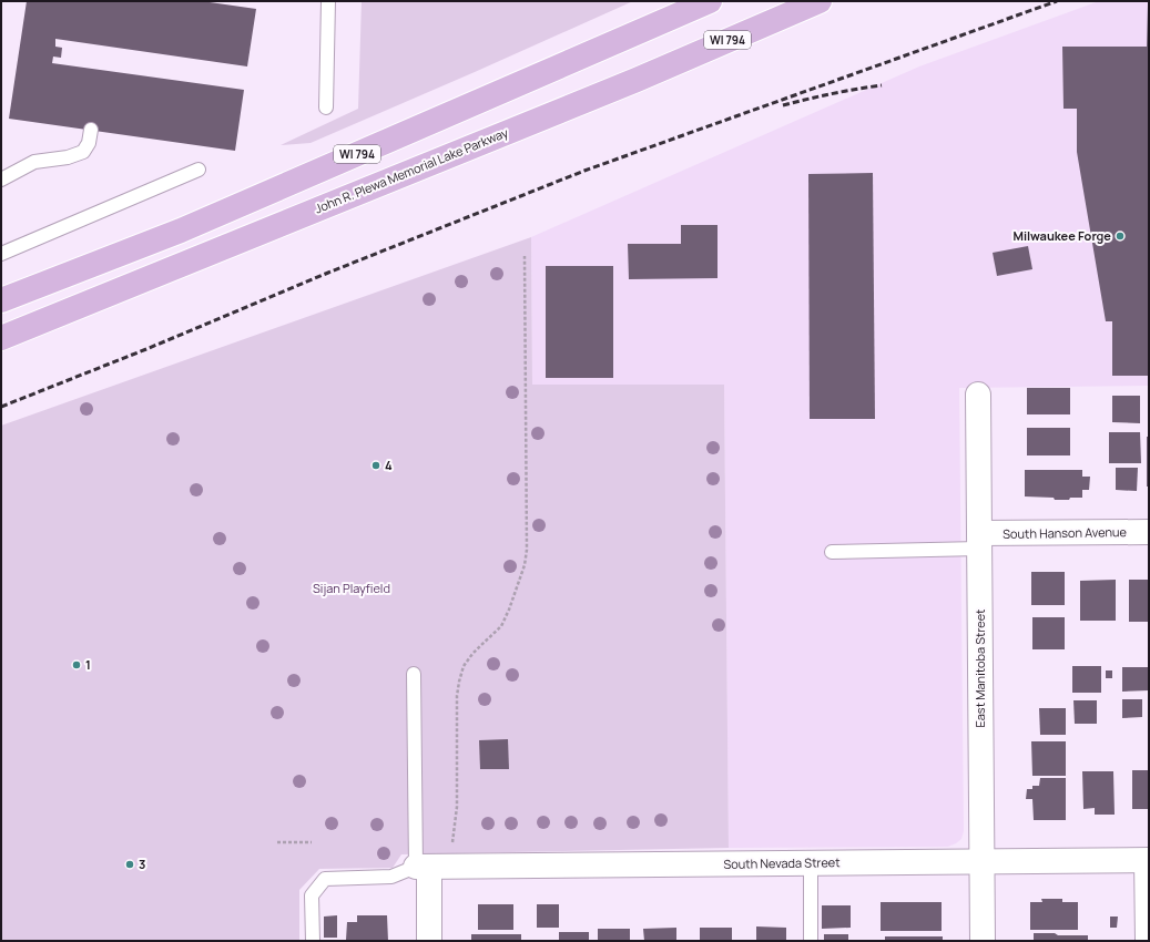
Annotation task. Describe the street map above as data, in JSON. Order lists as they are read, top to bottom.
{
  "streets": {
    "main road": ["WI 794", "John R. Plewa Memorial Lake Parkway"],
    "street": ["South Hanson Avenue", "East Manitoba Street", "South Nevada Street"]
  },
  "crossings": [
    ["South Hanson Avenue", "East Manitoba Street"],
    ["East Manitoba Street", "South Nevada Street"]
  ],
  "parks": ["Sijan Playfield"],
  "places": [
    "Milwaukee Forge",
    "4",
    "1",
    "3"
  ]
}
